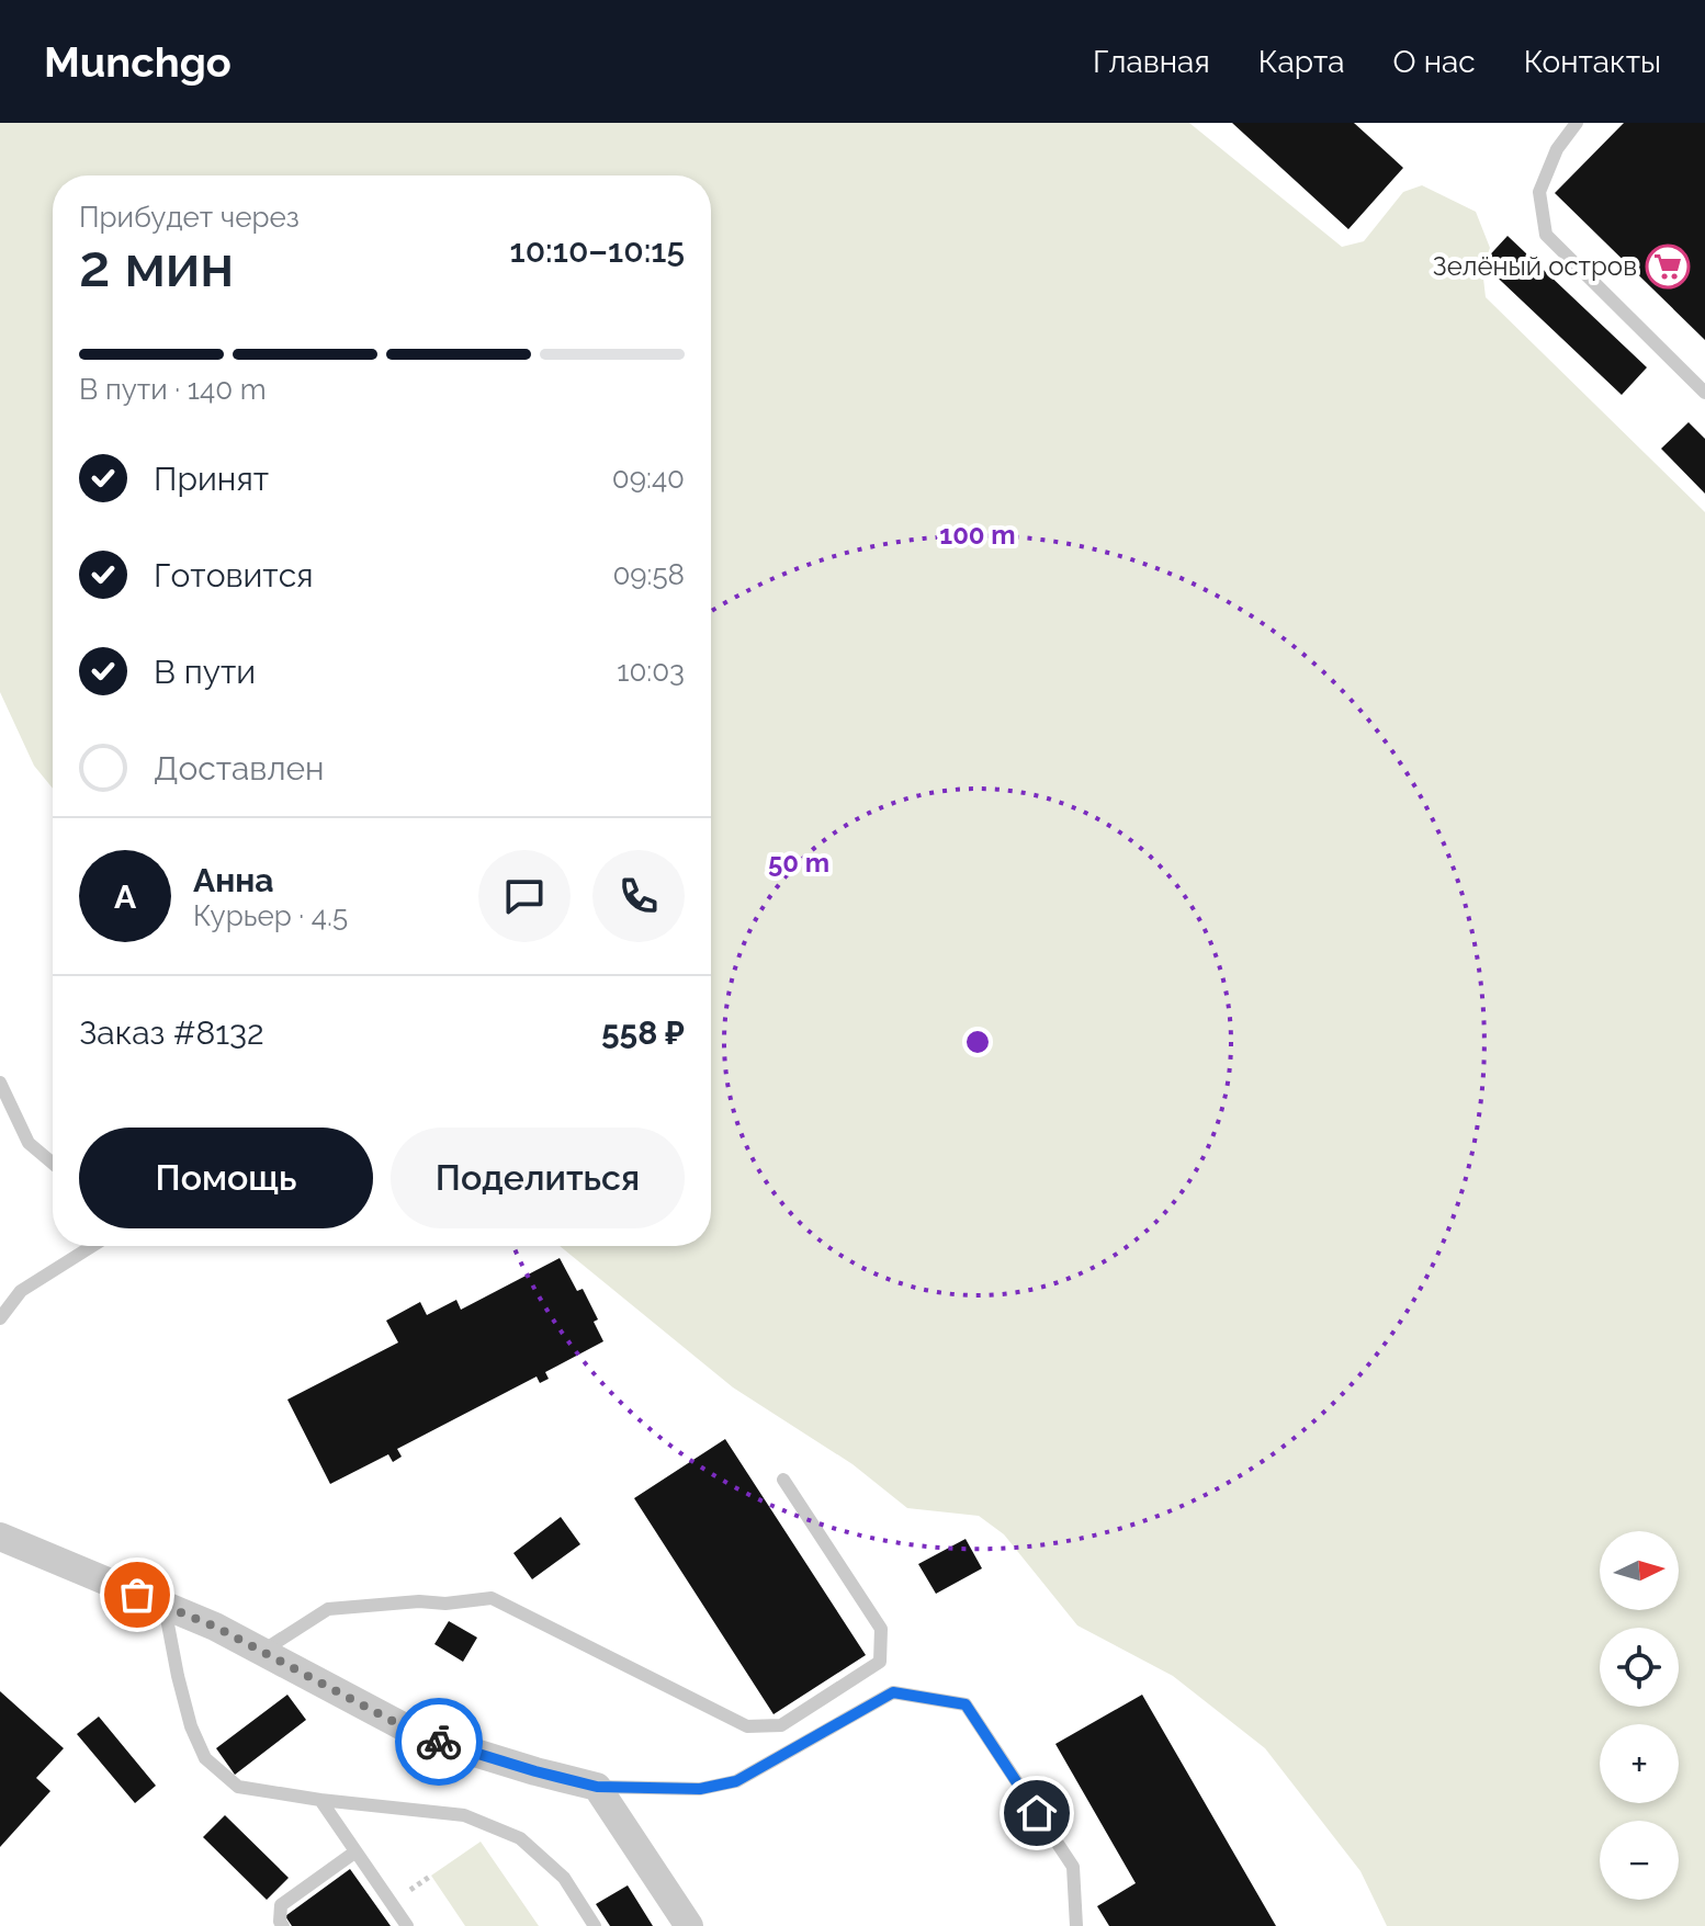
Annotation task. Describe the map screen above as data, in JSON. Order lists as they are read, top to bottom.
{
  "places": {
    "supermarket": ["Зелёный остров"]
  },
  "north": "right",
  "page": {
    "header": "Munchgo",
    "nav": [
      "Главная",
      "Карта",
      "О нас",
      "Контакты"
    ],
    "heading": ["2 мин", "Прибудет через", "10:10–10:15"],
    "panel": [
      "Анна",
      "Курьер · 4.5",
      "Заказ #8132",
      "558 ₽"
    ],
    "bar": "В пути · 140 m",
    "list": [
      ["Принят", "09:40"],
      ["Готовится", "09:58"],
      ["В пути", "10:03"],
      "Доставлен"
    ],
    "round": "А",
    "buttons": ["Помощь", "Поделиться"],
    "map_buttons": ["+", "−"]
  },
  "rings": ["100 m", "50 m"]
}
